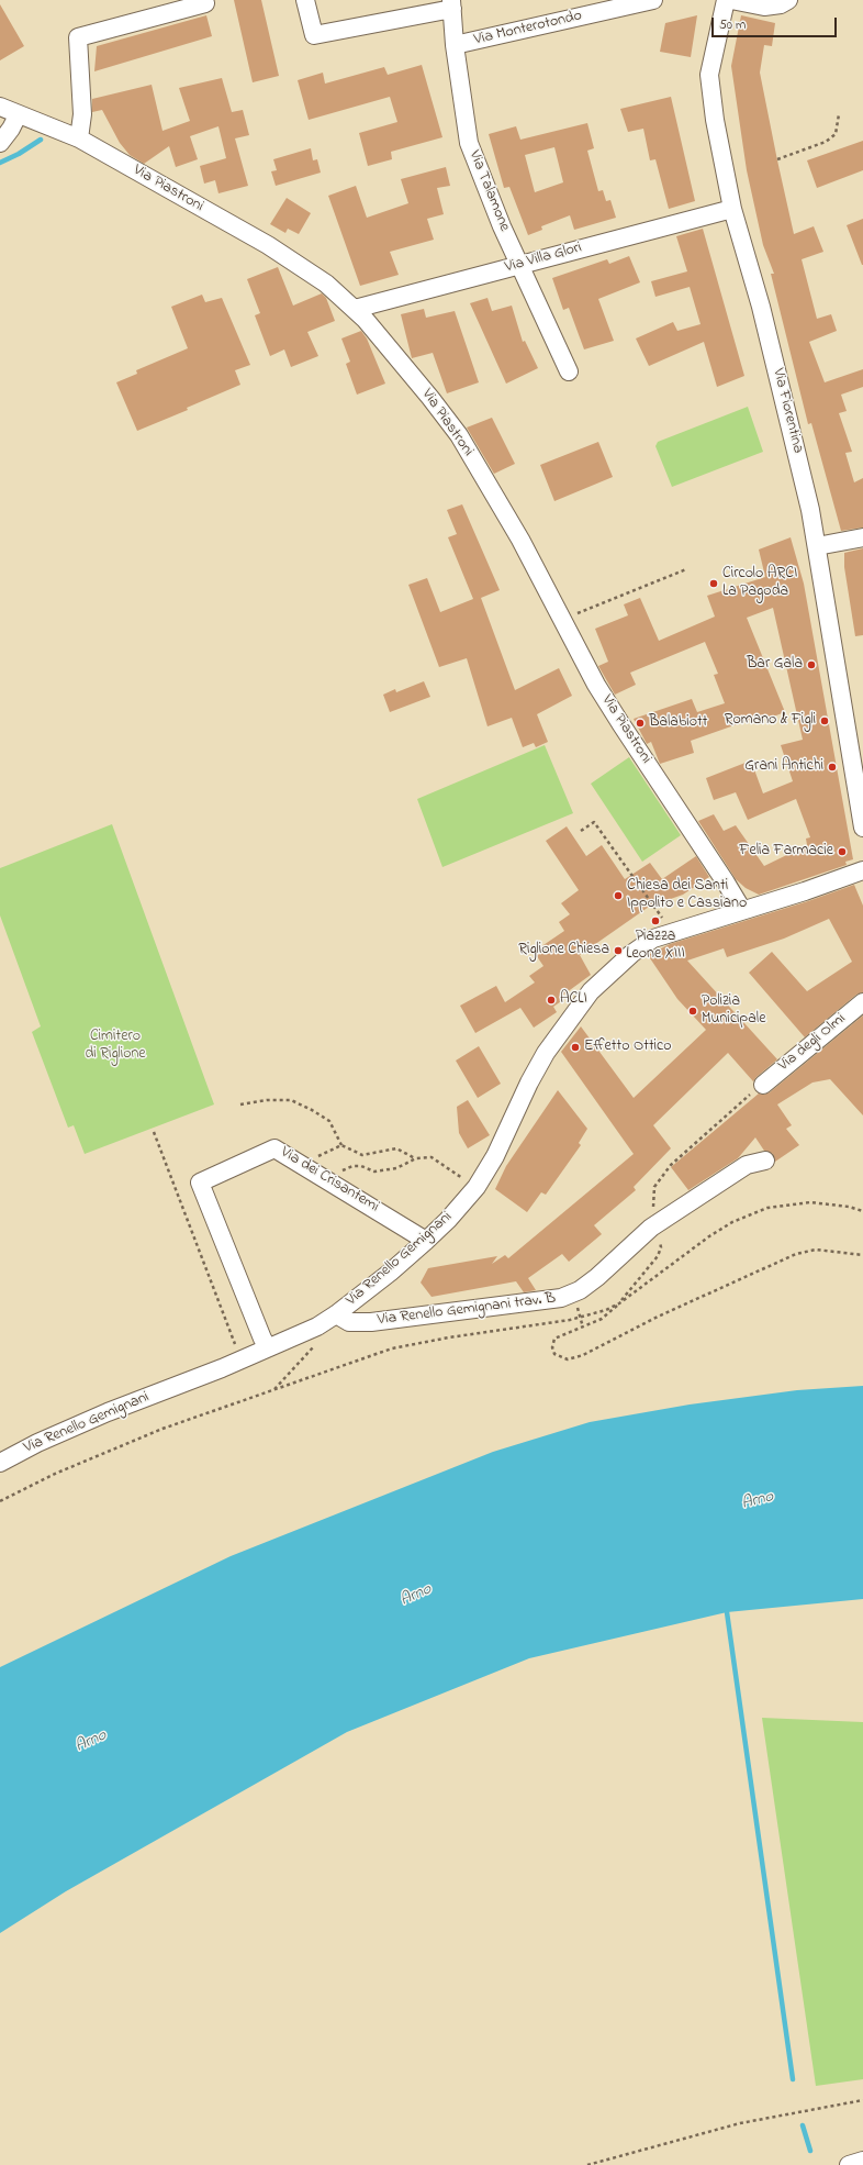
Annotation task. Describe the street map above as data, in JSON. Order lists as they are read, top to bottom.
{
  "streets": {
    "street": [
      "Via Monterotondo",
      "Via Piastroni",
      "Via Talamone",
      "Via Villa Glori",
      "Via Fiorentina",
      "Via degli Olmi",
      "Via dei Crisantemi",
      "Via Renello Gemignani",
      "Via Renello Gemignani trav. B"
    ]
  },
  "crossings": [
    ["Via Monterotondo", "Via Talamone"],
    ["Via Piastroni", "Via Villa Glori"],
    ["Via Piastroni", "Via Renello Gemignani"],
    ["Via Talamone", "Via Villa Glori"],
    ["Via Villa Glori", "Via Fiorentina"],
    ["Via dei Crisantemi", "Via Renello Gemignani"],
    ["Via Renello Gemignani", "Via Renello Gemignani trav. B"]
  ],
  "water": ["Arno"],
  "parks": ["Cimitero di Riglione"],
  "places": [
    "Circolo ARCI La Pagoda",
    "Bar Gala",
    "Romano & Figli",
    "Balabiott",
    "Grani Antichi",
    "Felia Farmacie",
    "Chiesa dei Santi Ippolito e Cassiano",
    "Piazza Leone XIII",
    "Riglione Chiesa",
    "ACLI",
    "Polizia Municipale",
    "Effetto Ottico"
  ],
  "scale_bar": "50 m"
}
